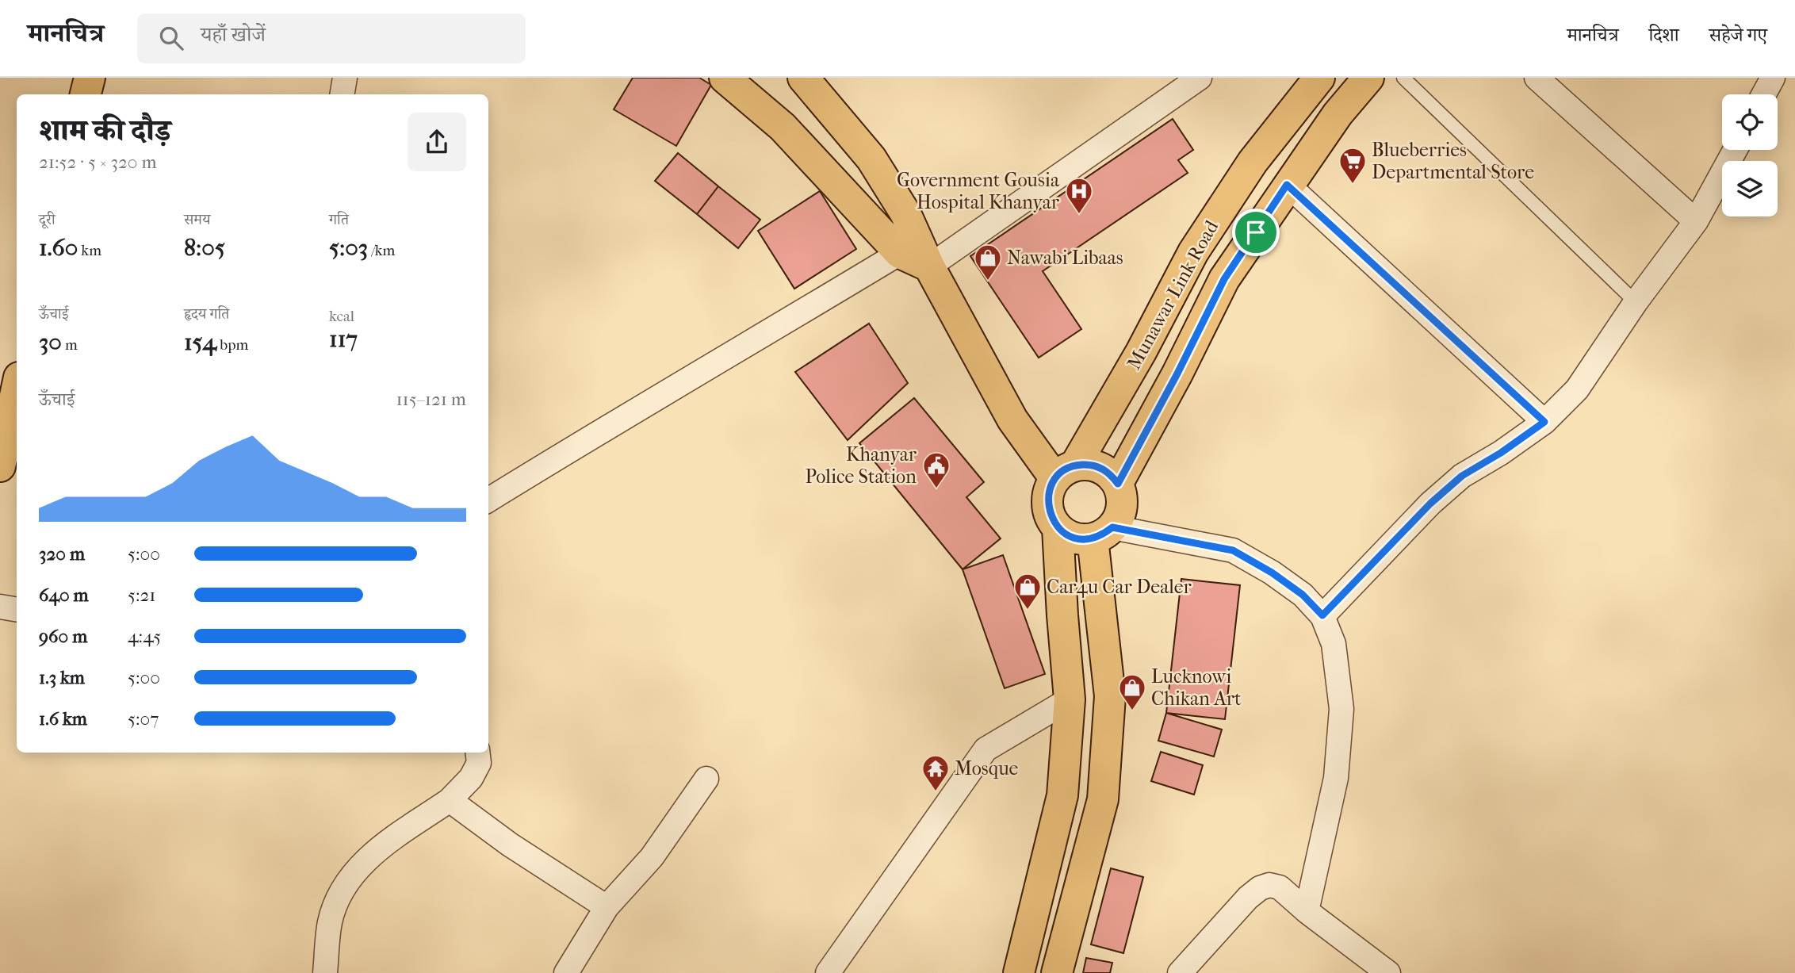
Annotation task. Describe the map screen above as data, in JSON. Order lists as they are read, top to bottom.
{
  "streets": {
    "main road": ["Munawar Link Road"]
  },
  "places": {
    "supermarket": ["Blueberries Departmental Store"],
    "hospital": ["Government Gousia Hospital Khanyar"],
    "shop": ["Nawabi Libaas", "Car4u Car Dealer", "Lucknowi Chikan Art"],
    "public building": ["Khanyar Police Station"],
    "temple": ["Mosque"]
  },
  "page": {
    "header": "मानचित्र",
    "search": "यहाँ खोजें",
    "nav": ["मानचित्र", "दिशा", "सहेजे गए"],
    "heading": ["शाम की दौड़", "21:52 · 5 × 320 m"],
    "stats": [
      ["दूरी", "1.60 km"],
      ["समय", "8:05"],
      ["गति", "5:03 /km"],
      ["ऊँचाई", "30 m"],
      ["हृदय गति", "154 bpm"],
      ["kcal", "117"]
    ],
    "chart": ["ऊँचाई", "115–121 m"],
    "list": [
      {
        "name": "320 m",
        "note": "5:00"
      },
      {
        "name": "640 m",
        "note": "5:21"
      },
      {
        "name": "960 m",
        "note": "4:45"
      },
      {
        "name": "1.3 km",
        "note": "5:00"
      },
      {
        "name": "1.6 km",
        "note": "5:07"
      }
    ]
  }
}
